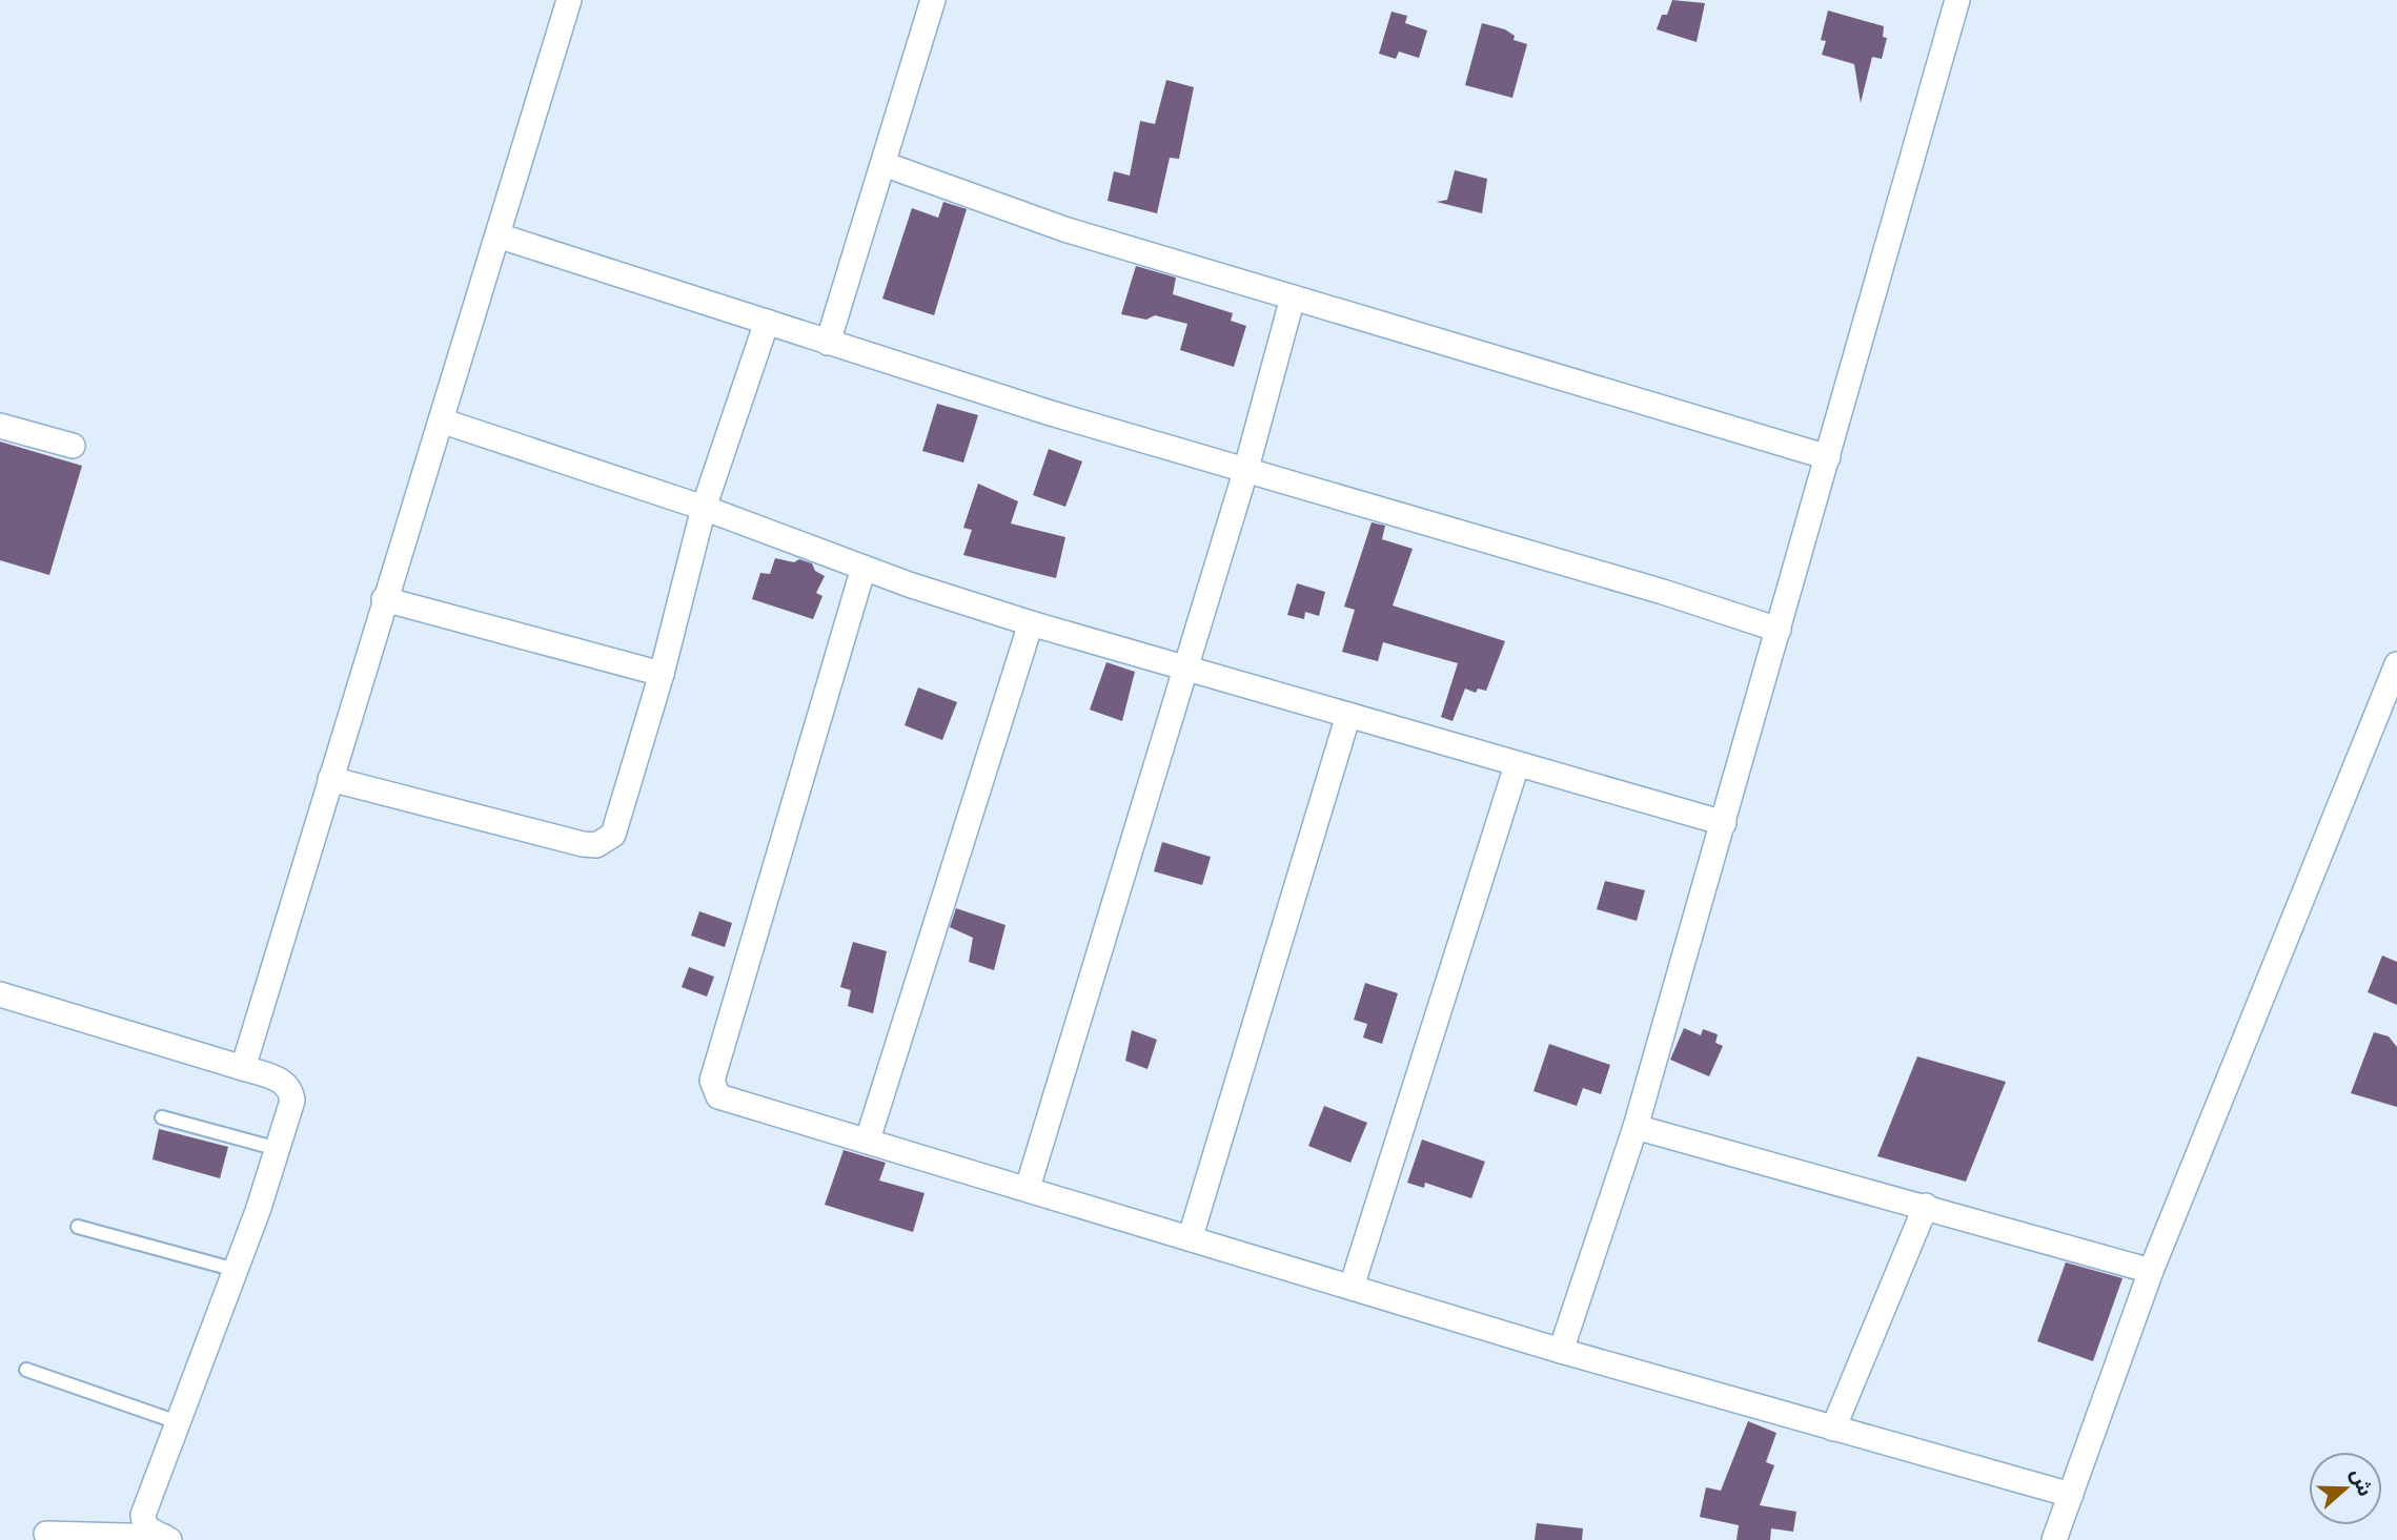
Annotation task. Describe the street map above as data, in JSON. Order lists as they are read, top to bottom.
{
  "north": "right"
}
